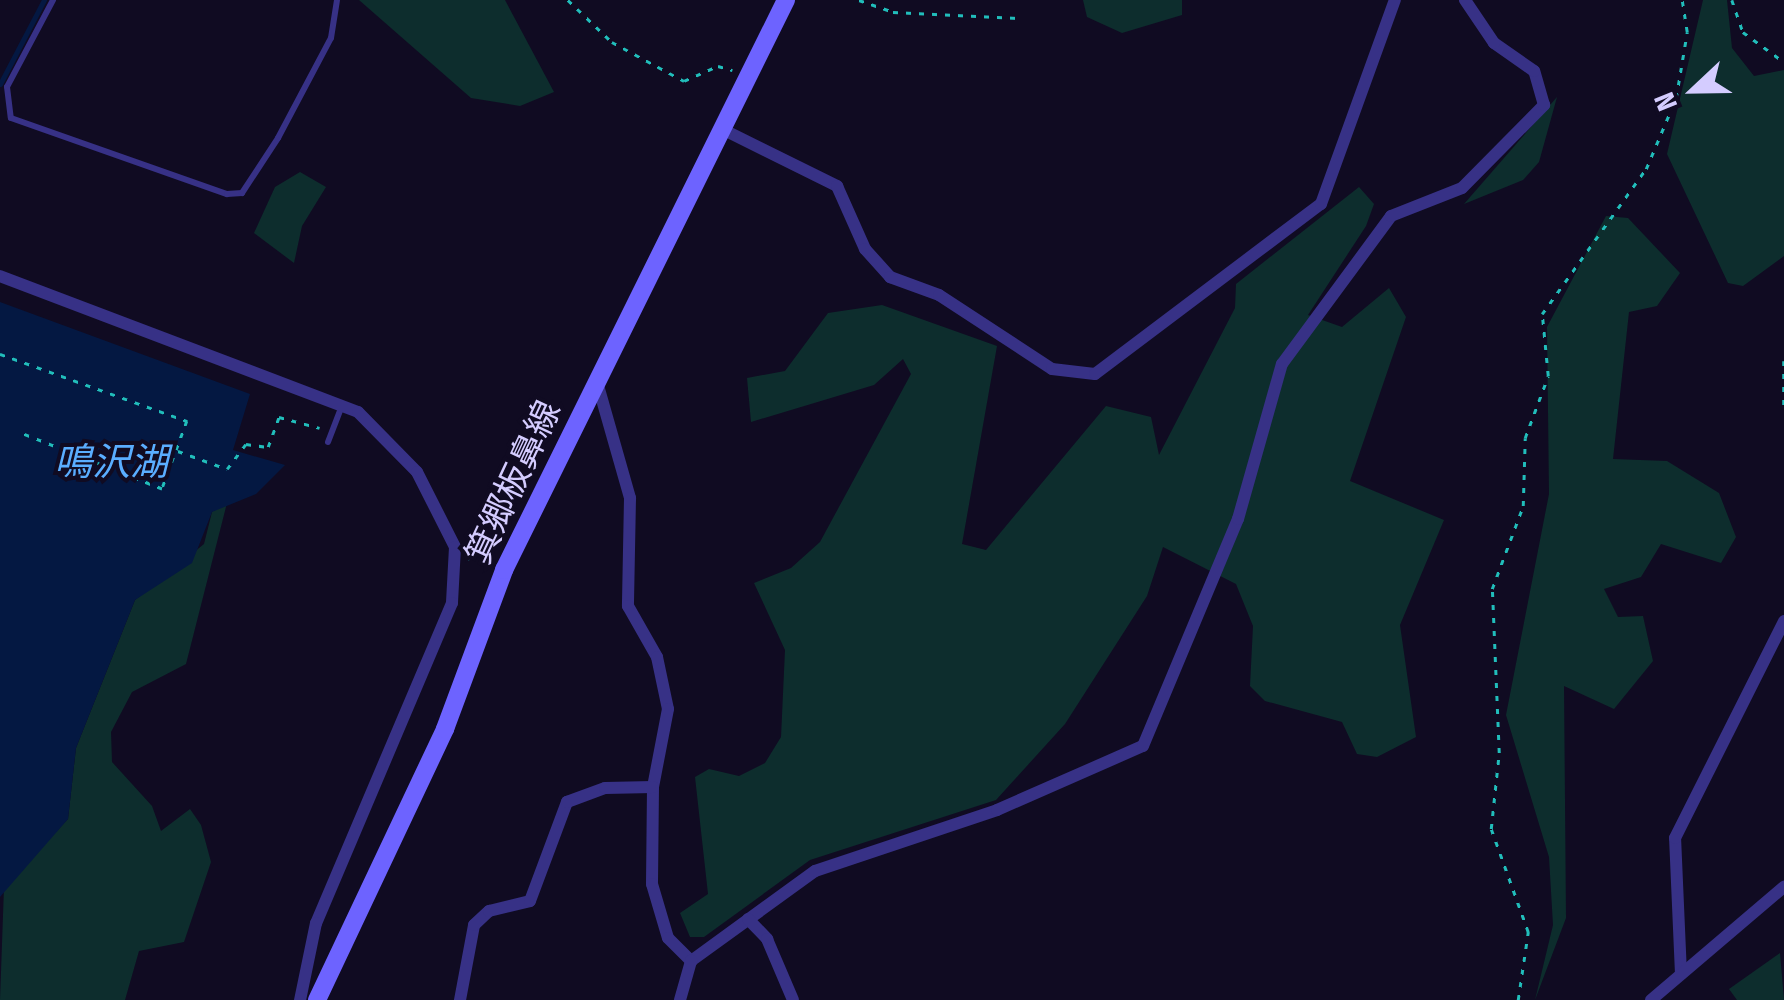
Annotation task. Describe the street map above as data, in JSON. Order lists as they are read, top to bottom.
{
  "streets": {
    "main road": ["箕郷板鼻線"]
  },
  "water": ["鳴沢湖"],
  "north": "left"
}
